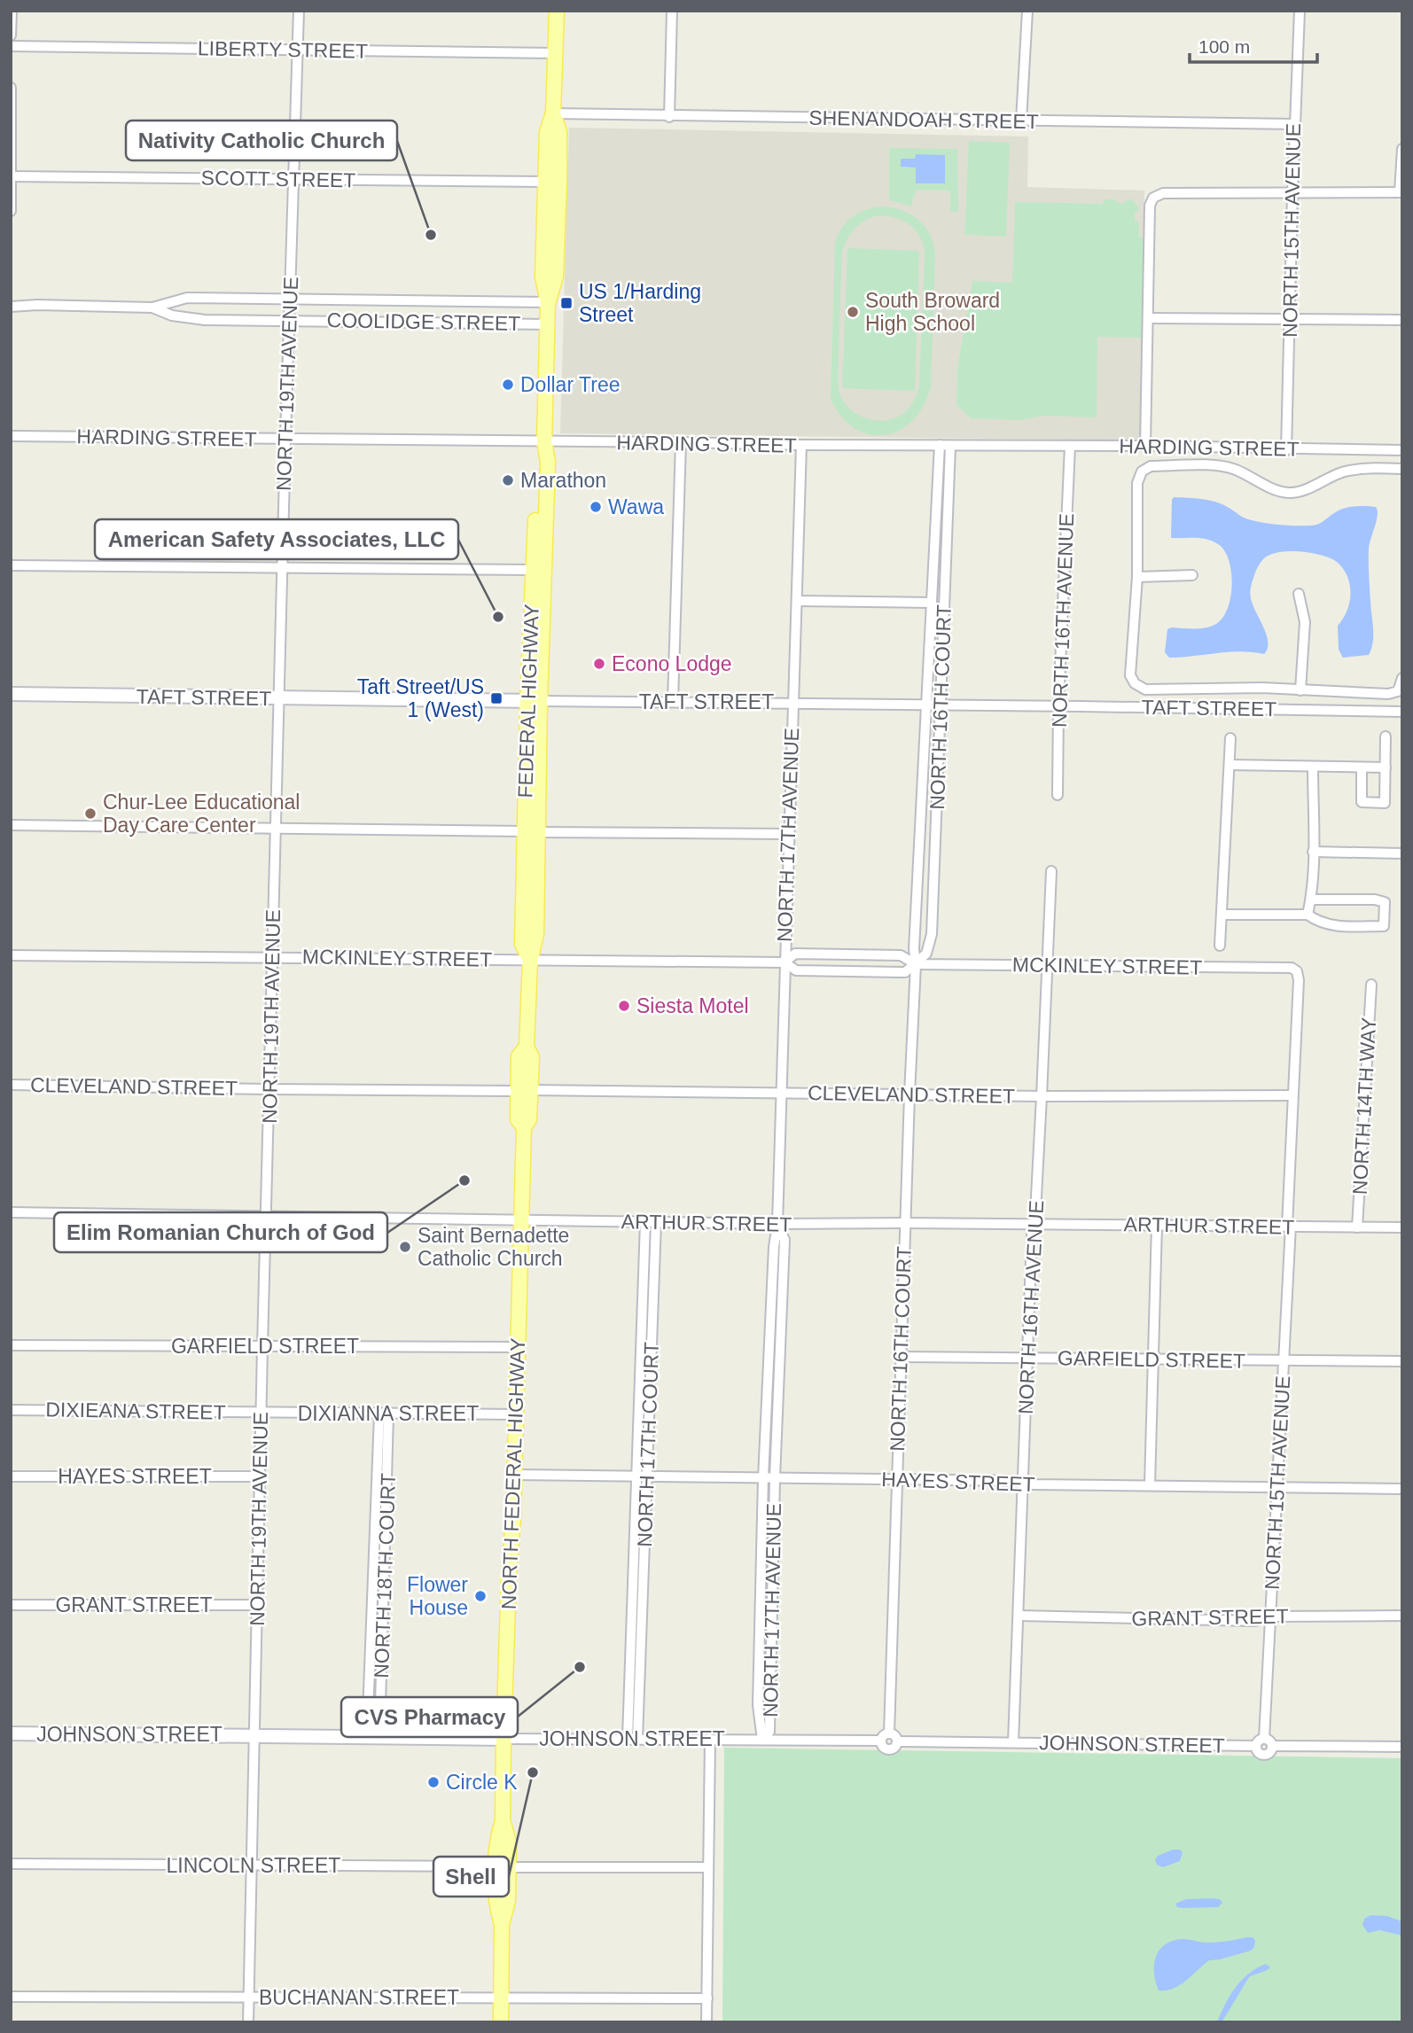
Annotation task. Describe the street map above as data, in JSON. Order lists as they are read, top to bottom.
{
  "streets": {
    "main road": ["FEDERAL HIGHWAY", "NORTH FEDERAL HIGHWAY"],
    "street": [
      "LIBERTY STREET",
      "SHENANDOAH STREET",
      "SCOTT STREET",
      "NORTH 15TH AVENUE",
      "COOLIDGE STREET",
      "NORTH 19TH AVENUE",
      "HARDING STREET",
      "NORTH 16TH AVENUE",
      "TAFT STREET",
      "NORTH 16TH COURT",
      "NORTH 17TH AVENUE",
      "MCKINLEY STREET",
      "CLEVELAND STREET",
      "NORTH 14TH WAY",
      "ARTHUR STREET",
      "GARFIELD STREET",
      "DIXIEANA STREET",
      "DIXIANNA STREET",
      "NORTH 17TH COURT",
      "HAYES STREET",
      "NORTH 18TH COURT",
      "GRANT STREET",
      "JOHNSON STREET",
      "LINCOLN STREET",
      "BUCHANAN STREET"
    ]
  },
  "crossings": [
    ["LIBERTY STREET", "NORTH 19TH AVENUE"],
    ["LIBERTY STREET", "FEDERAL HIGHWAY"],
    ["SHENANDOAH STREET", "NORTH 15TH AVENUE"],
    ["SHENANDOAH STREET", "FEDERAL HIGHWAY"],
    ["SCOTT STREET", "NORTH 19TH AVENUE"],
    ["SCOTT STREET", "FEDERAL HIGHWAY"],
    ["NORTH 15TH AVENUE", "HARDING STREET"],
    ["NORTH 15TH AVENUE", "MCKINLEY STREET"],
    ["NORTH 15TH AVENUE", "CLEVELAND STREET"],
    ["NORTH 15TH AVENUE", "ARTHUR STREET"],
    ["NORTH 15TH AVENUE", "GARFIELD STREET"],
    ["NORTH 15TH AVENUE", "HAYES STREET"],
    ["NORTH 15TH AVENUE", "GRANT STREET"],
    ["NORTH 15TH AVENUE", "JOHNSON STREET"],
    ["COOLIDGE STREET", "NORTH 19TH AVENUE"],
    ["COOLIDGE STREET", "FEDERAL HIGHWAY"],
    ["NORTH 19TH AVENUE", "HARDING STREET"],
    ["NORTH 19TH AVENUE", "TAFT STREET"],
    ["NORTH 19TH AVENUE", "MCKINLEY STREET"],
    ["NORTH 19TH AVENUE", "CLEVELAND STREET"],
    ["NORTH 19TH AVENUE", "ARTHUR STREET"],
    ["NORTH 19TH AVENUE", "GARFIELD STREET"],
    ["NORTH 19TH AVENUE", "DIXIEANA STREET"],
    ["NORTH 19TH AVENUE", "DIXIANNA STREET"],
    ["NORTH 19TH AVENUE", "HAYES STREET"],
    ["NORTH 19TH AVENUE", "GRANT STREET"],
    ["NORTH 19TH AVENUE", "JOHNSON STREET"],
    ["NORTH 19TH AVENUE", "LINCOLN STREET"],
    ["NORTH 19TH AVENUE", "BUCHANAN STREET"],
    ["HARDING STREET", "NORTH 16TH AVENUE"],
    ["HARDING STREET", "FEDERAL HIGHWAY"],
    ["HARDING STREET", "NORTH 16TH COURT"],
    ["HARDING STREET", "NORTH 17TH AVENUE"],
    ["NORTH 16TH AVENUE", "TAFT STREET"],
    ["NORTH 16TH AVENUE", "MCKINLEY STREET"],
    ["NORTH 16TH AVENUE", "CLEVELAND STREET"],
    ["NORTH 16TH AVENUE", "ARTHUR STREET"],
    ["NORTH 16TH AVENUE", "GARFIELD STREET"],
    ["NORTH 16TH AVENUE", "HAYES STREET"],
    ["NORTH 16TH AVENUE", "GRANT STREET"],
    ["NORTH 16TH AVENUE", "JOHNSON STREET"],
    ["TAFT STREET", "FEDERAL HIGHWAY"],
    ["TAFT STREET", "NORTH 16TH COURT"],
    ["TAFT STREET", "NORTH 17TH AVENUE"],
    ["FEDERAL HIGHWAY", "MCKINLEY STREET"],
    ["FEDERAL HIGHWAY", "CLEVELAND STREET"],
    ["FEDERAL HIGHWAY", "NORTH FEDERAL HIGHWAY"],
    ["NORTH 16TH COURT", "MCKINLEY STREET"],
    ["NORTH 16TH COURT", "CLEVELAND STREET"],
    ["NORTH 16TH COURT", "ARTHUR STREET"],
    ["NORTH 16TH COURT", "GARFIELD STREET"],
    ["NORTH 16TH COURT", "HAYES STREET"],
    ["NORTH 16TH COURT", "JOHNSON STREET"],
    ["NORTH 17TH AVENUE", "MCKINLEY STREET"],
    ["NORTH 17TH AVENUE", "CLEVELAND STREET"],
    ["NORTH 17TH AVENUE", "ARTHUR STREET"],
    ["NORTH 17TH AVENUE", "HAYES STREET"],
    ["NORTH 17TH AVENUE", "JOHNSON STREET"],
    ["NORTH 14TH WAY", "ARTHUR STREET"],
    ["ARTHUR STREET", "NORTH 17TH COURT"],
    ["ARTHUR STREET", "NORTH FEDERAL HIGHWAY"],
    ["GARFIELD STREET", "NORTH FEDERAL HIGHWAY"],
    ["DIXIEANA STREET", "DIXIANNA STREET"],
    ["DIXIANNA STREET", "NORTH FEDERAL HIGHWAY"],
    ["DIXIANNA STREET", "NORTH 18TH COURT"],
    ["NORTH 17TH COURT", "HAYES STREET"],
    ["NORTH 17TH COURT", "JOHNSON STREET"],
    ["NORTH FEDERAL HIGHWAY", "HAYES STREET"],
    ["NORTH FEDERAL HIGHWAY", "JOHNSON STREET"],
    ["NORTH FEDERAL HIGHWAY", "LINCOLN STREET"],
    ["NORTH FEDERAL HIGHWAY", "BUCHANAN STREET"],
    ["NORTH 18TH COURT", "JOHNSON STREET"]
  ],
  "places": {
    "other": [
      "Nativity Catholic Church",
      "South Broward High School",
      "Dollar Tree",
      "Marathon",
      "Wawa",
      "American Safety Associates, LLC",
      "Econo Lodge",
      "Chur-Lee Educational Day Care Center",
      "Siesta Motel",
      "Elim Romanian Church of God",
      "Saint Bernadette Catholic Church",
      "Flower House",
      "CVS Pharmacy",
      "Shell",
      "Circle K"
    ],
    "transit": ["US 1/Harding Street", "Taft Street/US 1 (West)"]
  },
  "scale_bar": "100 m"
}
